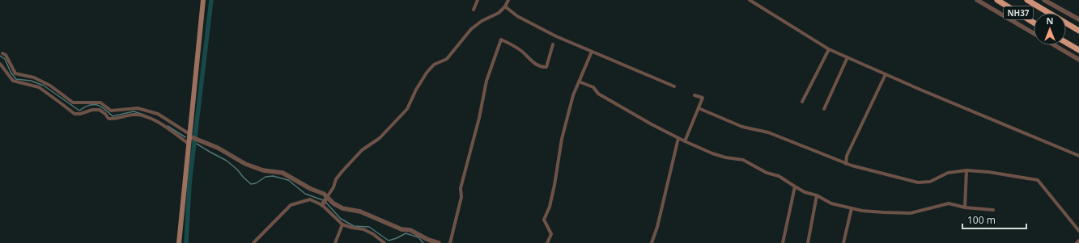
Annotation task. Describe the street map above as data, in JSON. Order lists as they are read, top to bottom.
{
  "streets": {
    "highway": ["NH37"]
  },
  "scale_bar": "100 m",
  "north": "top"
}
